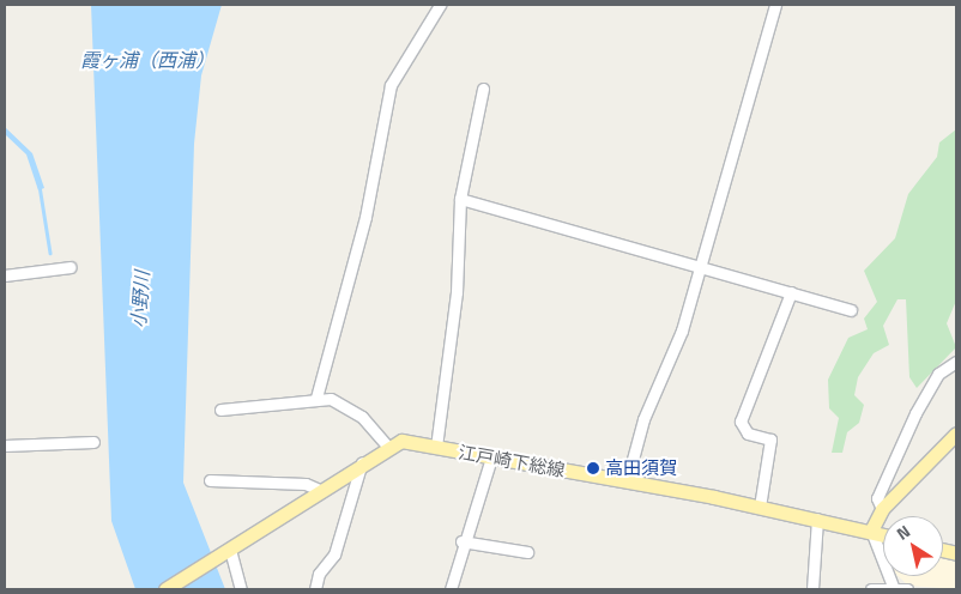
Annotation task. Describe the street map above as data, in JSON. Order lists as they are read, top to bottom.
{
  "streets": {
    "main road": ["江戸崎下総線"]
  },
  "water": ["霞ヶ浦（西浦）", "小野川"],
  "places": ["高田須賀"],
  "north": "top left"
}
